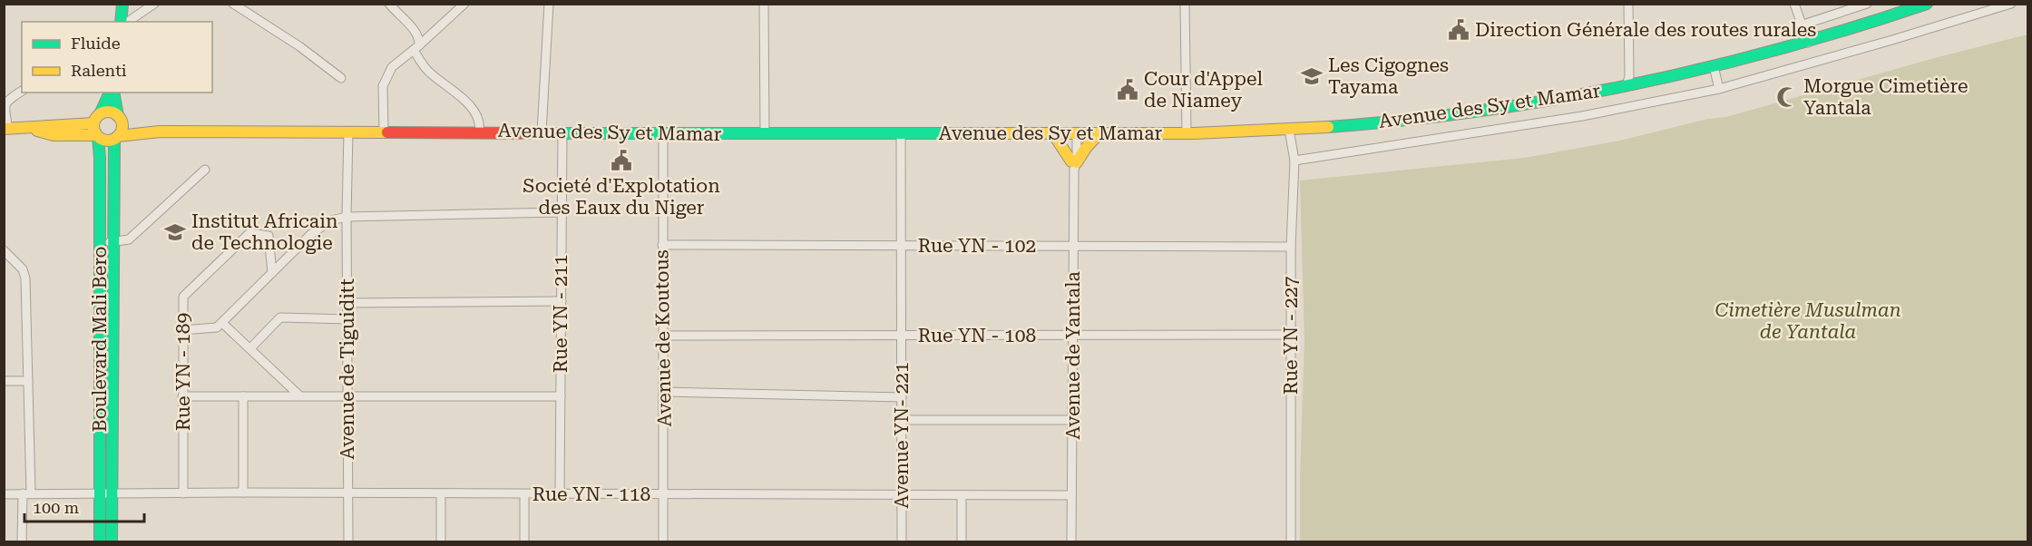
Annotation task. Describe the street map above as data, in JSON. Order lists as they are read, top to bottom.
{
  "streets": {
    "main road": ["Avenue des Sy et Mamar", "Boulevard Mali Bero"],
    "street": [
      "Rue YN - 102",
      "Rue YN - 211",
      "Rue YN - 108",
      "Rue YN - 227",
      "Avenue de Koutous",
      "Avenue de Yantala",
      "Avenue de Tiguiditt",
      "Rue YN - 189",
      "Avenue YN- 221",
      "Rue YN - 118"
    ]
  },
  "crossings": [
    ["Avenue des Sy et Mamar", "Rue YN - 211"],
    ["Avenue des Sy et Mamar", "Rue YN - 227"],
    ["Avenue des Sy et Mamar", "Avenue de Koutous"],
    ["Avenue des Sy et Mamar", "Boulevard Mali Bero"],
    ["Avenue des Sy et Mamar", "Avenue de Yantala"],
    ["Avenue des Sy et Mamar", "Avenue de Tiguiditt"],
    ["Avenue des Sy et Mamar", "Avenue YN- 221"],
    ["Rue YN - 102", "Rue YN - 227"],
    ["Rue YN - 102", "Avenue de Koutous"],
    ["Rue YN - 102", "Avenue de Yantala"],
    ["Rue YN - 102", "Avenue YN- 221"],
    ["Rue YN - 211", "Rue YN - 118"],
    ["Rue YN - 108", "Rue YN - 227"],
    ["Rue YN - 108", "Avenue de Koutous"],
    ["Rue YN - 108", "Avenue de Yantala"],
    ["Rue YN - 108", "Avenue YN- 221"],
    ["Avenue de Koutous", "Rue YN - 118"],
    ["Boulevard Mali Bero", "Rue YN - 118"],
    ["Avenue de Yantala", "Rue YN - 118"],
    ["Avenue de Tiguiditt", "Rue YN - 118"],
    ["Rue YN - 189", "Rue YN - 118"],
    ["Avenue YN- 221", "Rue YN - 118"]
  ],
  "parks": ["Cimetière Musulman de Yantala"],
  "places": {
    "public building": ["Direction Générale des routes rurales", "Cour d'Appel de Niamey", "Societé d'Explotation des Eaux du Niger"],
    "school or university": ["Les Cigognes Tayama", "Institut Africain de Technologie"],
    "mosque": ["Morgue Cimetière Yantala"]
  },
  "legend": ["Fluide", "Ralenti"],
  "scale_bar": "100 m"
}
